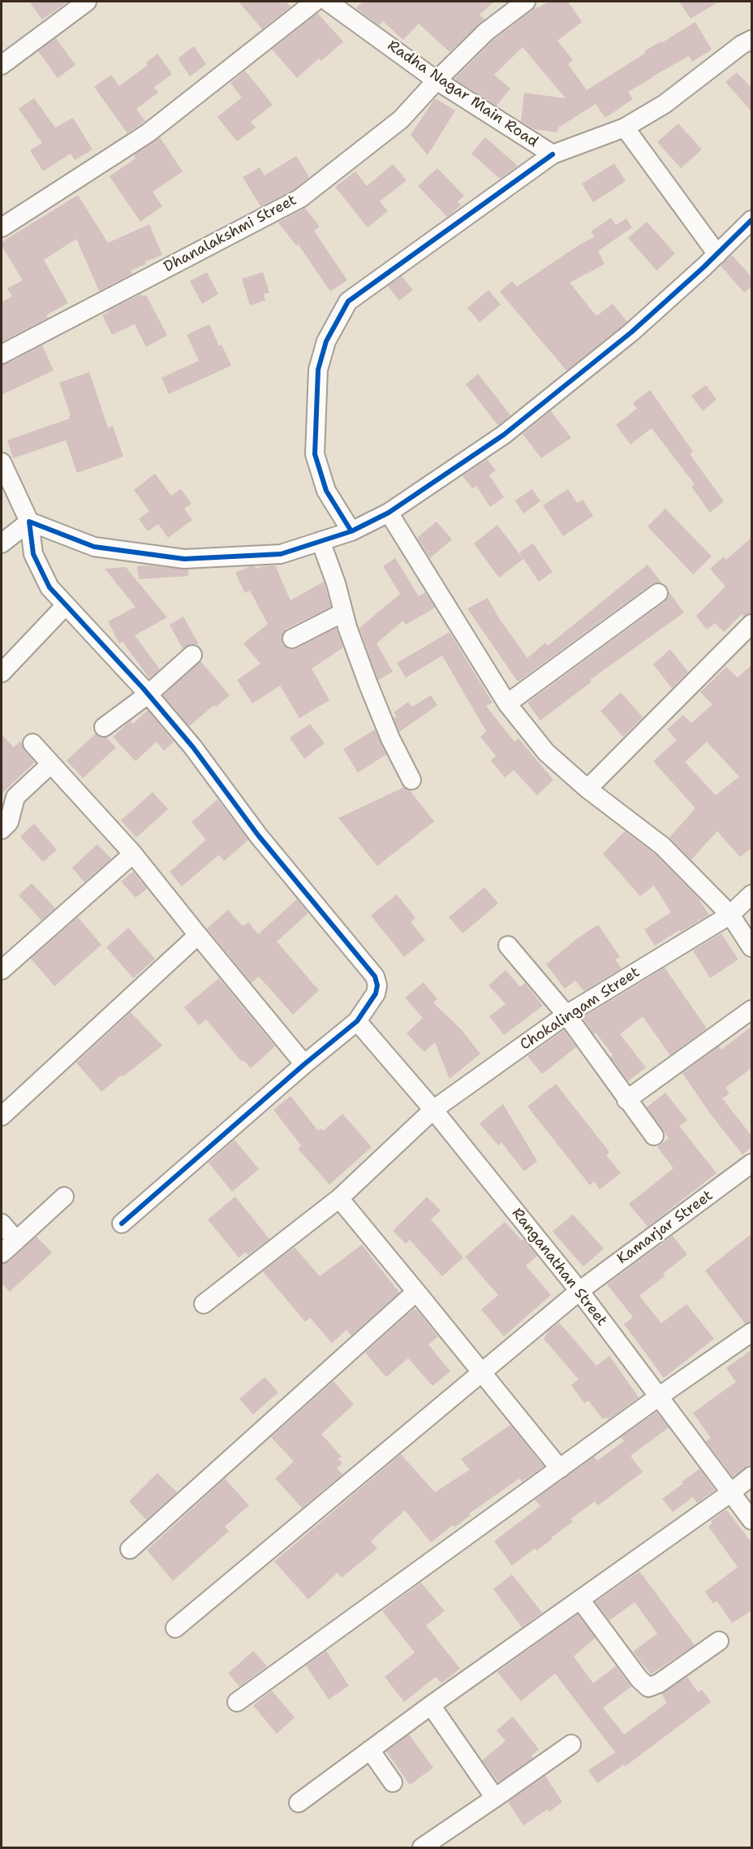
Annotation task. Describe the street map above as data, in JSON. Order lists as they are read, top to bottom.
{
  "streets": {
    "street": [
      "Radha Nagar Main Road",
      "Dhanalakshmi Street",
      "Chokalingam Street",
      "Kamarjar Street",
      "Ranganathan Street"
    ]
  },
  "crossings": [
    ["Radha Nagar Main Road", "Dhanalakshmi Street"],
    ["Chokalingam Street", "Ranganathan Street"],
    ["Kamarjar Street", "Ranganathan Street"]
  ]
}
